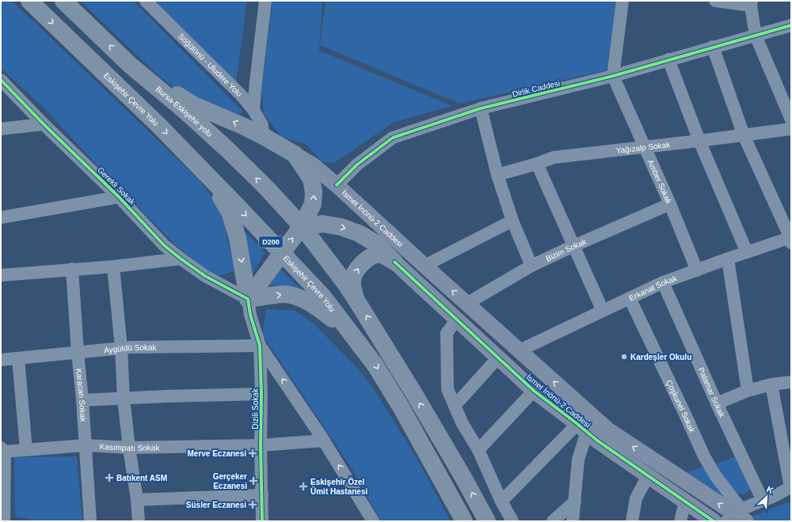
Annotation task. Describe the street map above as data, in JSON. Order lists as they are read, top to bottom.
{
  "streets": {
    "highway": ["Eskişehir Çevre Yolu", "Bursa-Eskişehir yolu", "D200"],
    "main road": ["İsmet İnönü-2 Caddesi"],
    "street": [
      "Söğütönü - Uludere Yolu",
      "Dirlik Caddesi",
      "Yağızalp Sokak",
      "Amber Sokak",
      "Gerekli Sokak",
      "Bizim Sokak",
      "Erkanat Sokak",
      "Aygüldü Sokak",
      "Palamar Sokak",
      "Karacan Sokak",
      "Çoşkunel Sokak",
      "Dizili Sokak",
      "Kasımpatı Sokak"
    ]
  },
  "crossings": [
    ["Dirlik Caddesi", "Amber Sokak"],
    ["Dirlik Caddesi", "İsmet İnönü-2 Caddesi"],
    ["Yağızalp Sokak", "Amber Sokak"],
    ["Amber Sokak", "Bizim Sokak"],
    ["Amber Sokak", "Erkanat Sokak"],
    ["Gerekli Sokak", "Dizili Sokak"],
    ["İsmet İnönü-2 Caddesi", "Bizim Sokak"],
    ["İsmet İnönü-2 Caddesi", "Erkanat Sokak"],
    ["İsmet İnönü-2 Caddesi", "Çoşkunel Sokak"],
    ["Erkanat Sokak", "Palamar Sokak"],
    ["Erkanat Sokak", "Çoşkunel Sokak"],
    ["Aygüldü Sokak", "Karacan Sokak"],
    ["Aygüldü Sokak", "Dizili Sokak"],
    ["Karacan Sokak", "Kasımpatı Sokak"],
    ["Dizili Sokak", "Kasımpatı Sokak"]
  ],
  "places": {
    "other": ["Kardeşler Okulu"],
    "health": [
      "Merve Eczanesi",
      "Batıkent ASM",
      "Gerçeker Eczanesi",
      "Eskişehir Özel Ümit Hastanesi",
      "Süsler Eczanesi"
    ]
  },
  "north": "top right"
}
